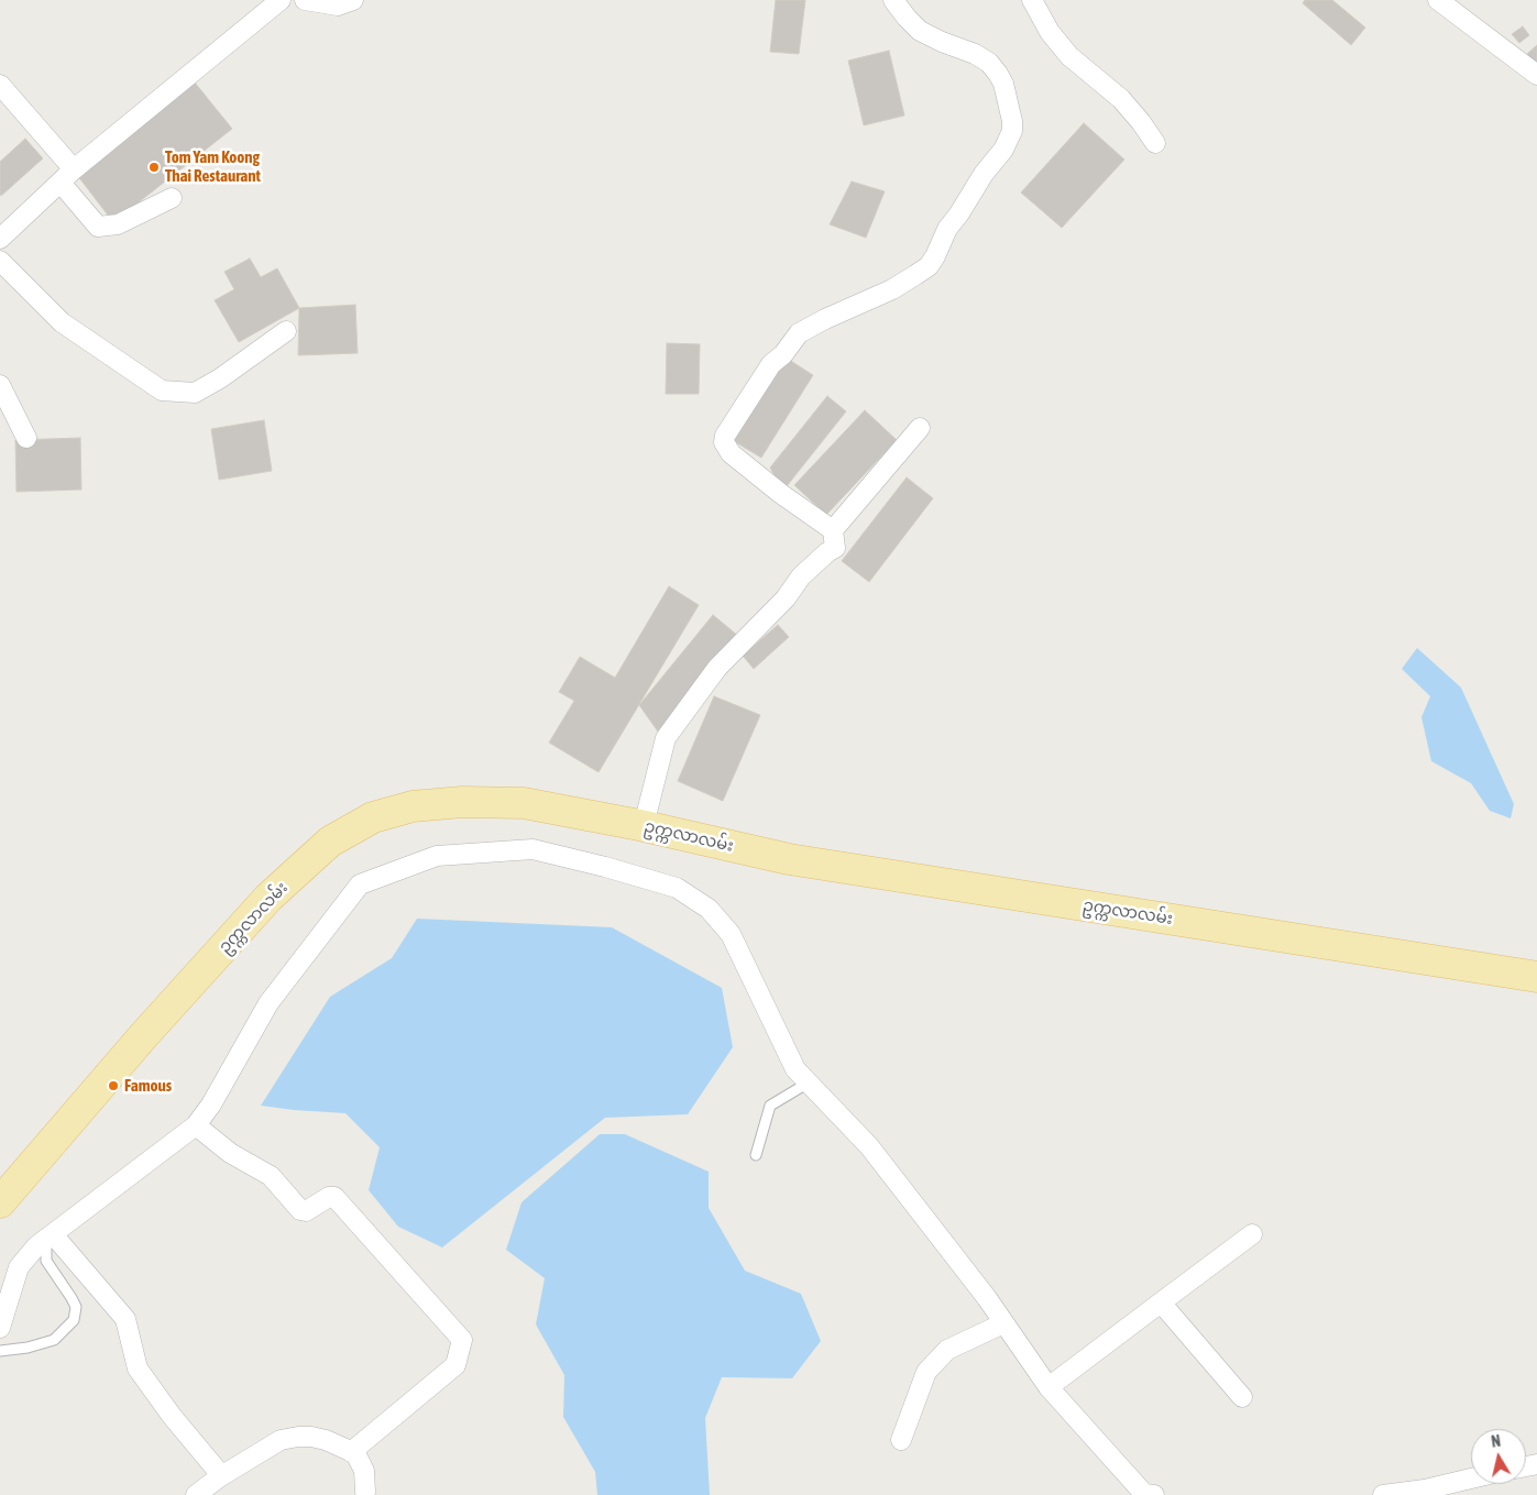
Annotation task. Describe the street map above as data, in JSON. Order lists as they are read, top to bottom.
{
  "streets": {
    "main road": ["ဥက္ကလာလမ်း"]
  },
  "places": ["Tom Yam Koong Thai Restaurant", "Famous"],
  "north": "top"
}
